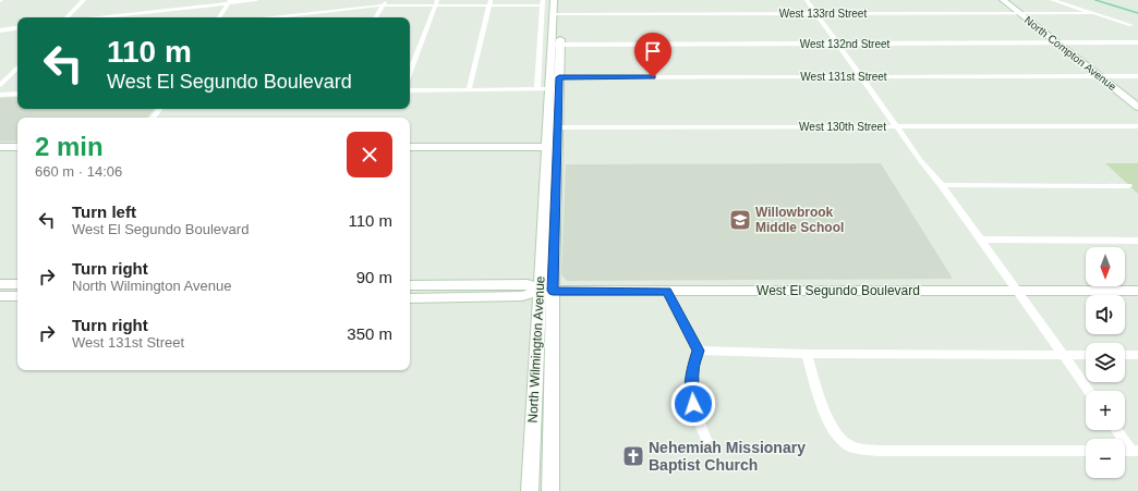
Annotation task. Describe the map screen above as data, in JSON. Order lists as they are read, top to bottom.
{
  "streets": {
    "main road": ["North Compton Avenue", "West El Segundo Boulevard", "North Wilmington Avenue"],
    "street": [
      "West 133rd Street",
      "West 132nd Street",
      "West 131st Street",
      "West 130th Street"
    ]
  },
  "crossings": [
    ["West 133rd Street", "North Compton Avenue"],
    ["West 133rd Street", "North Wilmington Avenue"],
    ["West 132nd Street", "North Compton Avenue"],
    ["West 132nd Street", "North Wilmington Avenue"],
    ["North Compton Avenue", "West 131st Street"],
    ["West 131st Street", "North Wilmington Avenue"],
    ["West 130th Street", "North Wilmington Avenue"],
    ["West El Segundo Boulevard", "North Wilmington Avenue"]
  ],
  "places": {
    "school or university": ["Willowbrook Middle School"],
    "church": ["Nehemiah Missionary Baptist Church"]
  },
  "north": "bottom",
  "page": {
    "turn": ["110 m", "West El Segundo Boulevard"],
    "heading": ["2 min", "660 m · 14:06"],
    "list": [
      {
        "name": "Turn left",
        "note": "West El Segundo Boulevard",
        "value": "110 m"
      },
      {
        "name": "Turn right",
        "note": "North Wilmington Avenue",
        "value": "90 m"
      },
      {
        "name": "Turn right",
        "note": "West 131st Street",
        "value": "350 m"
      }
    ],
    "map_buttons": ["+", "−"]
  }
}
